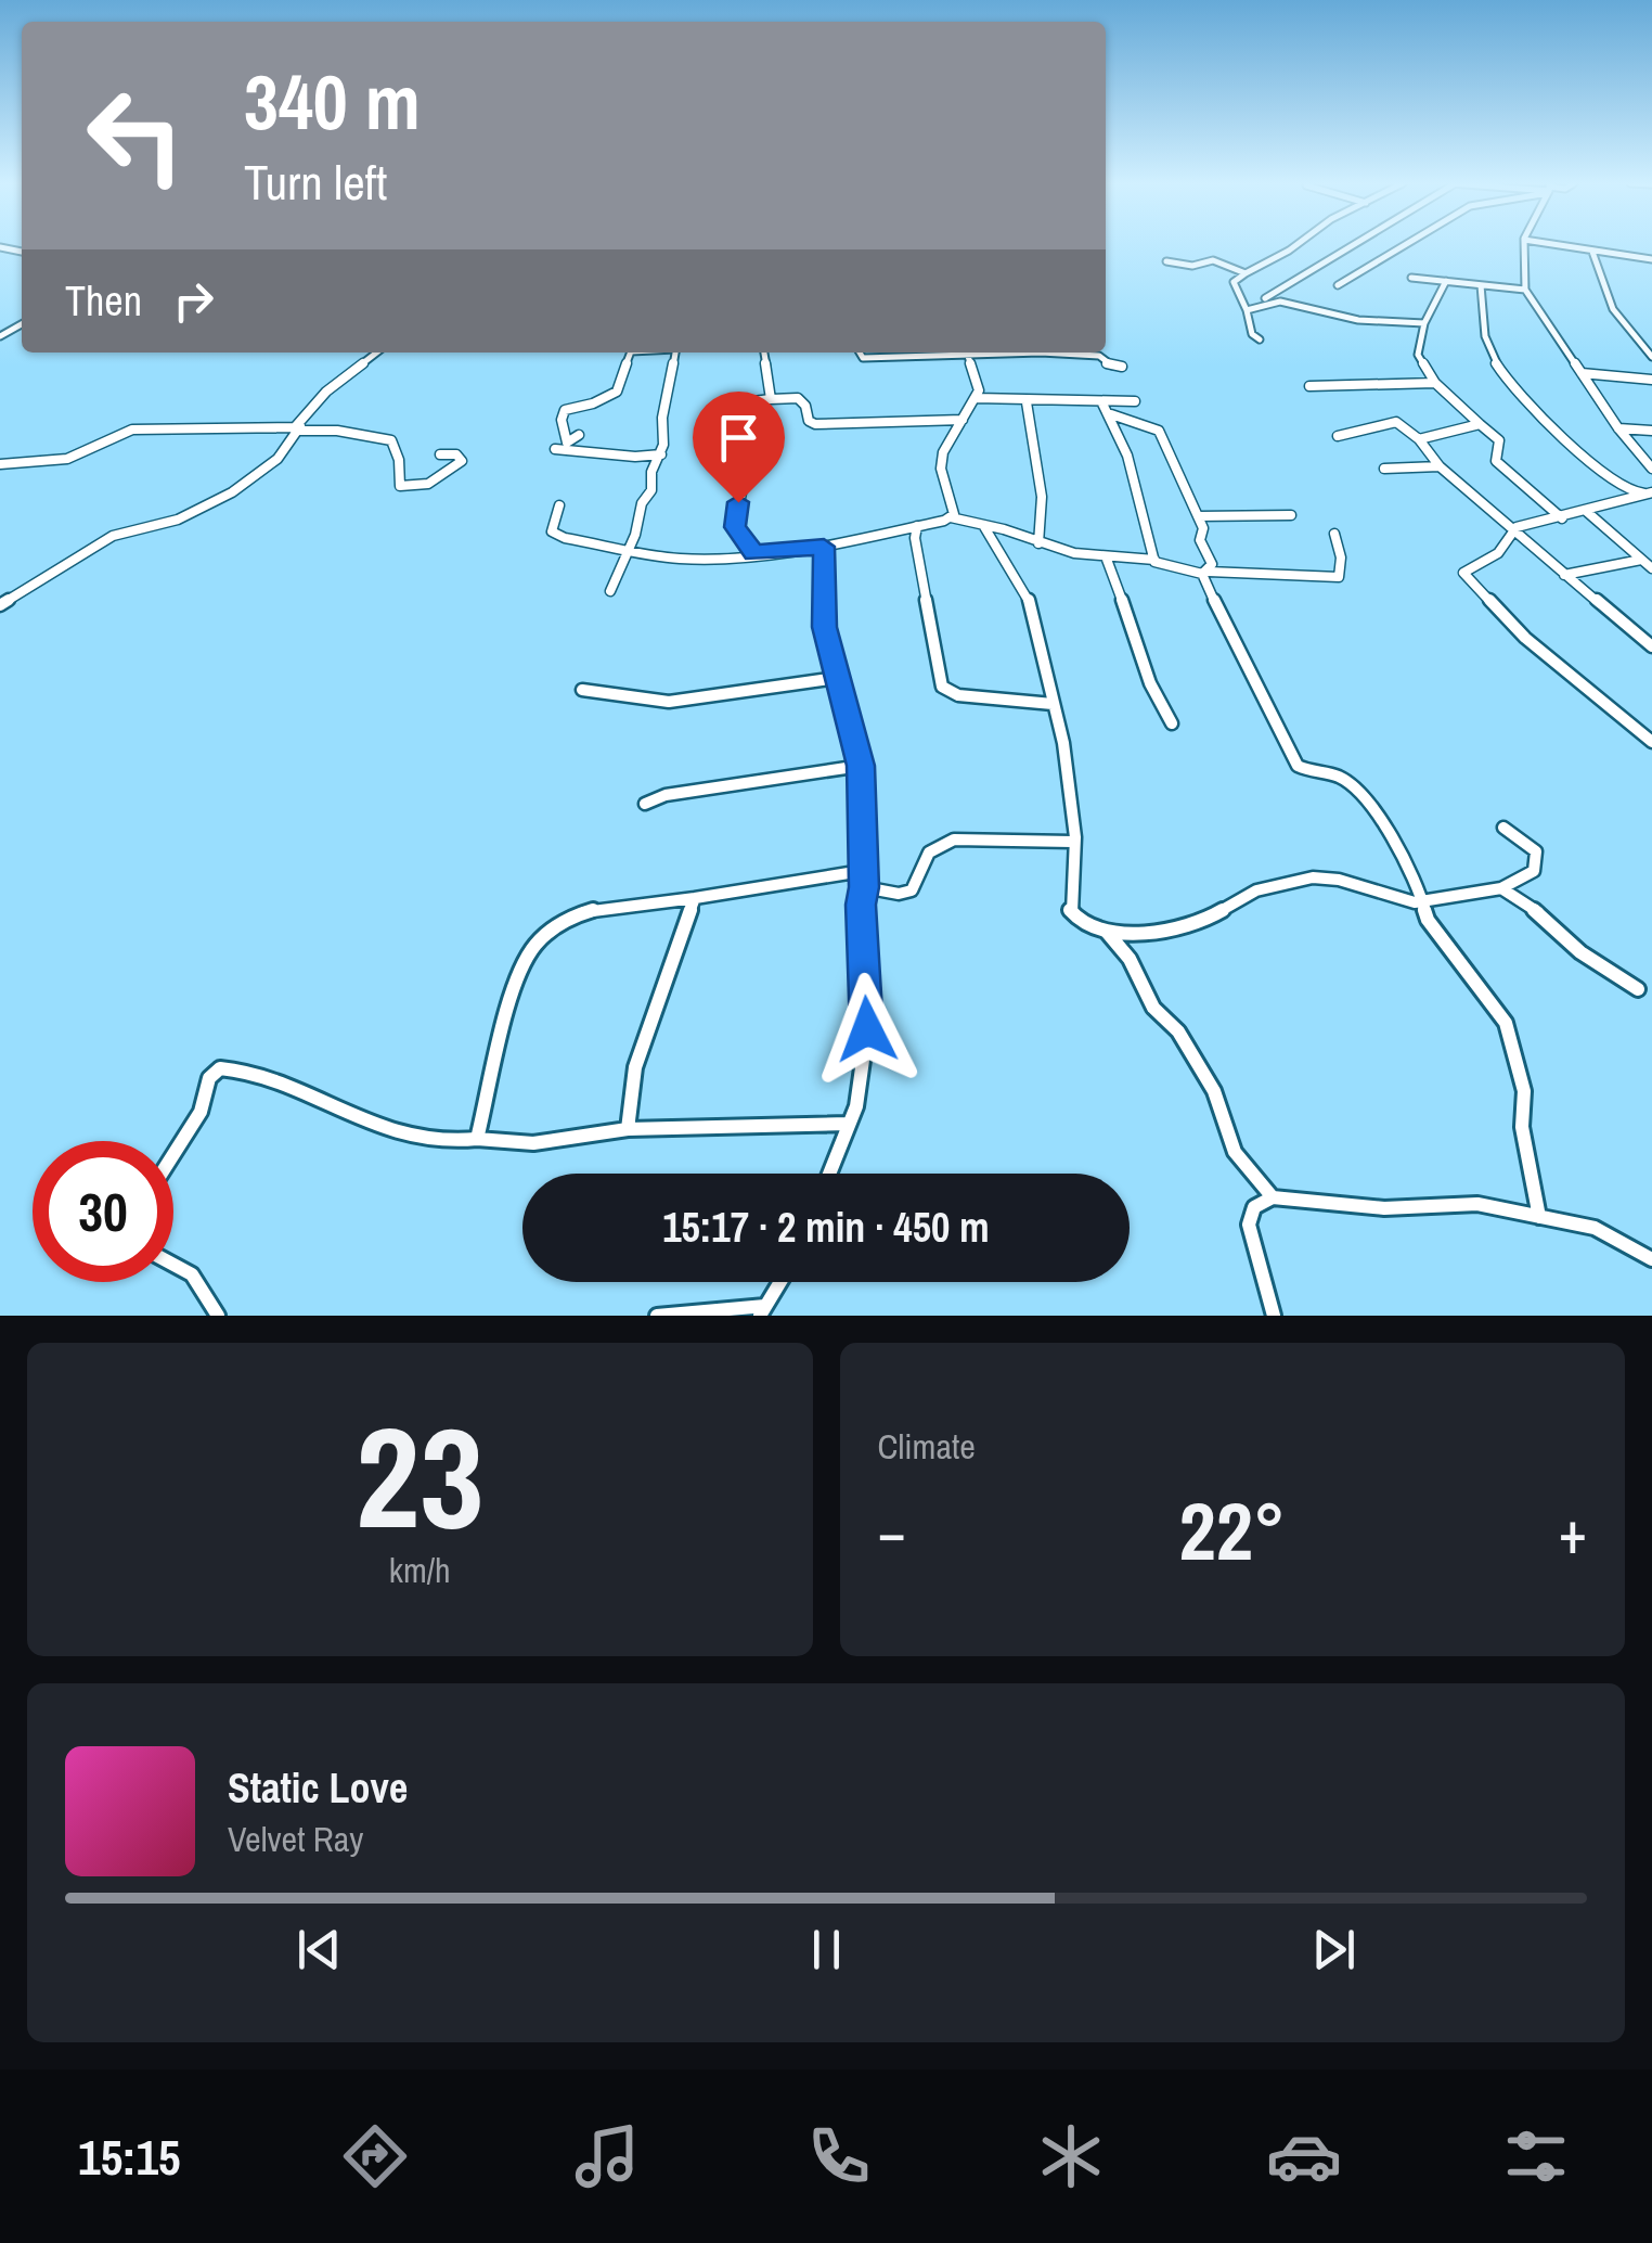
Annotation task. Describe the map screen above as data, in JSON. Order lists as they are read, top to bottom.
{
  "page": {
    "turn": ["340 m", "Turn left"],
    "then": "Then",
    "limit": "30",
    "trip": "15:17 · 2 min · 450 m",
    "tile": [
      ["23", "km/h"],
      "Climate"
    ],
    "heat": ["−", "22°", "+"],
    "song": ["Static Love", "Velvet Ray"],
    "tabs": "15:15"
  }
}
